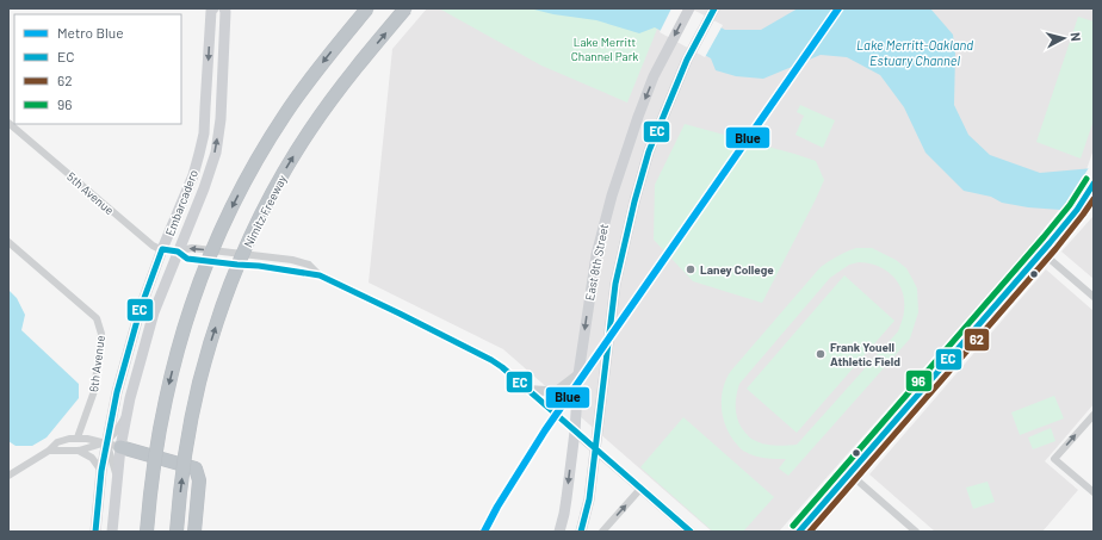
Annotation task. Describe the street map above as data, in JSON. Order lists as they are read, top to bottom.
{
  "streets": {
    "highway": ["Nimitz Freeway"],
    "main road": ["Embarcadero", "East 8th Street"],
    "street": ["5th Avenue", "6th Avenue"]
  },
  "crossings": [
    ["5th Avenue", "Embarcadero"],
    ["5th Avenue", "East 8th Street"]
  ],
  "water": ["Lake Merritt-Oakland Estuary Channel"],
  "parks": ["Lake Merritt Channel Park"],
  "places": ["Laney College", "Frank Youell Athletic Field"],
  "lines": [
    "metro line Blue",
    "transit line EC",
    "transit line 96",
    "transit line 62"
  ],
  "legend": [
    "Metro Blue",
    "EC",
    "62",
    "96"
  ],
  "north": "right"
}
